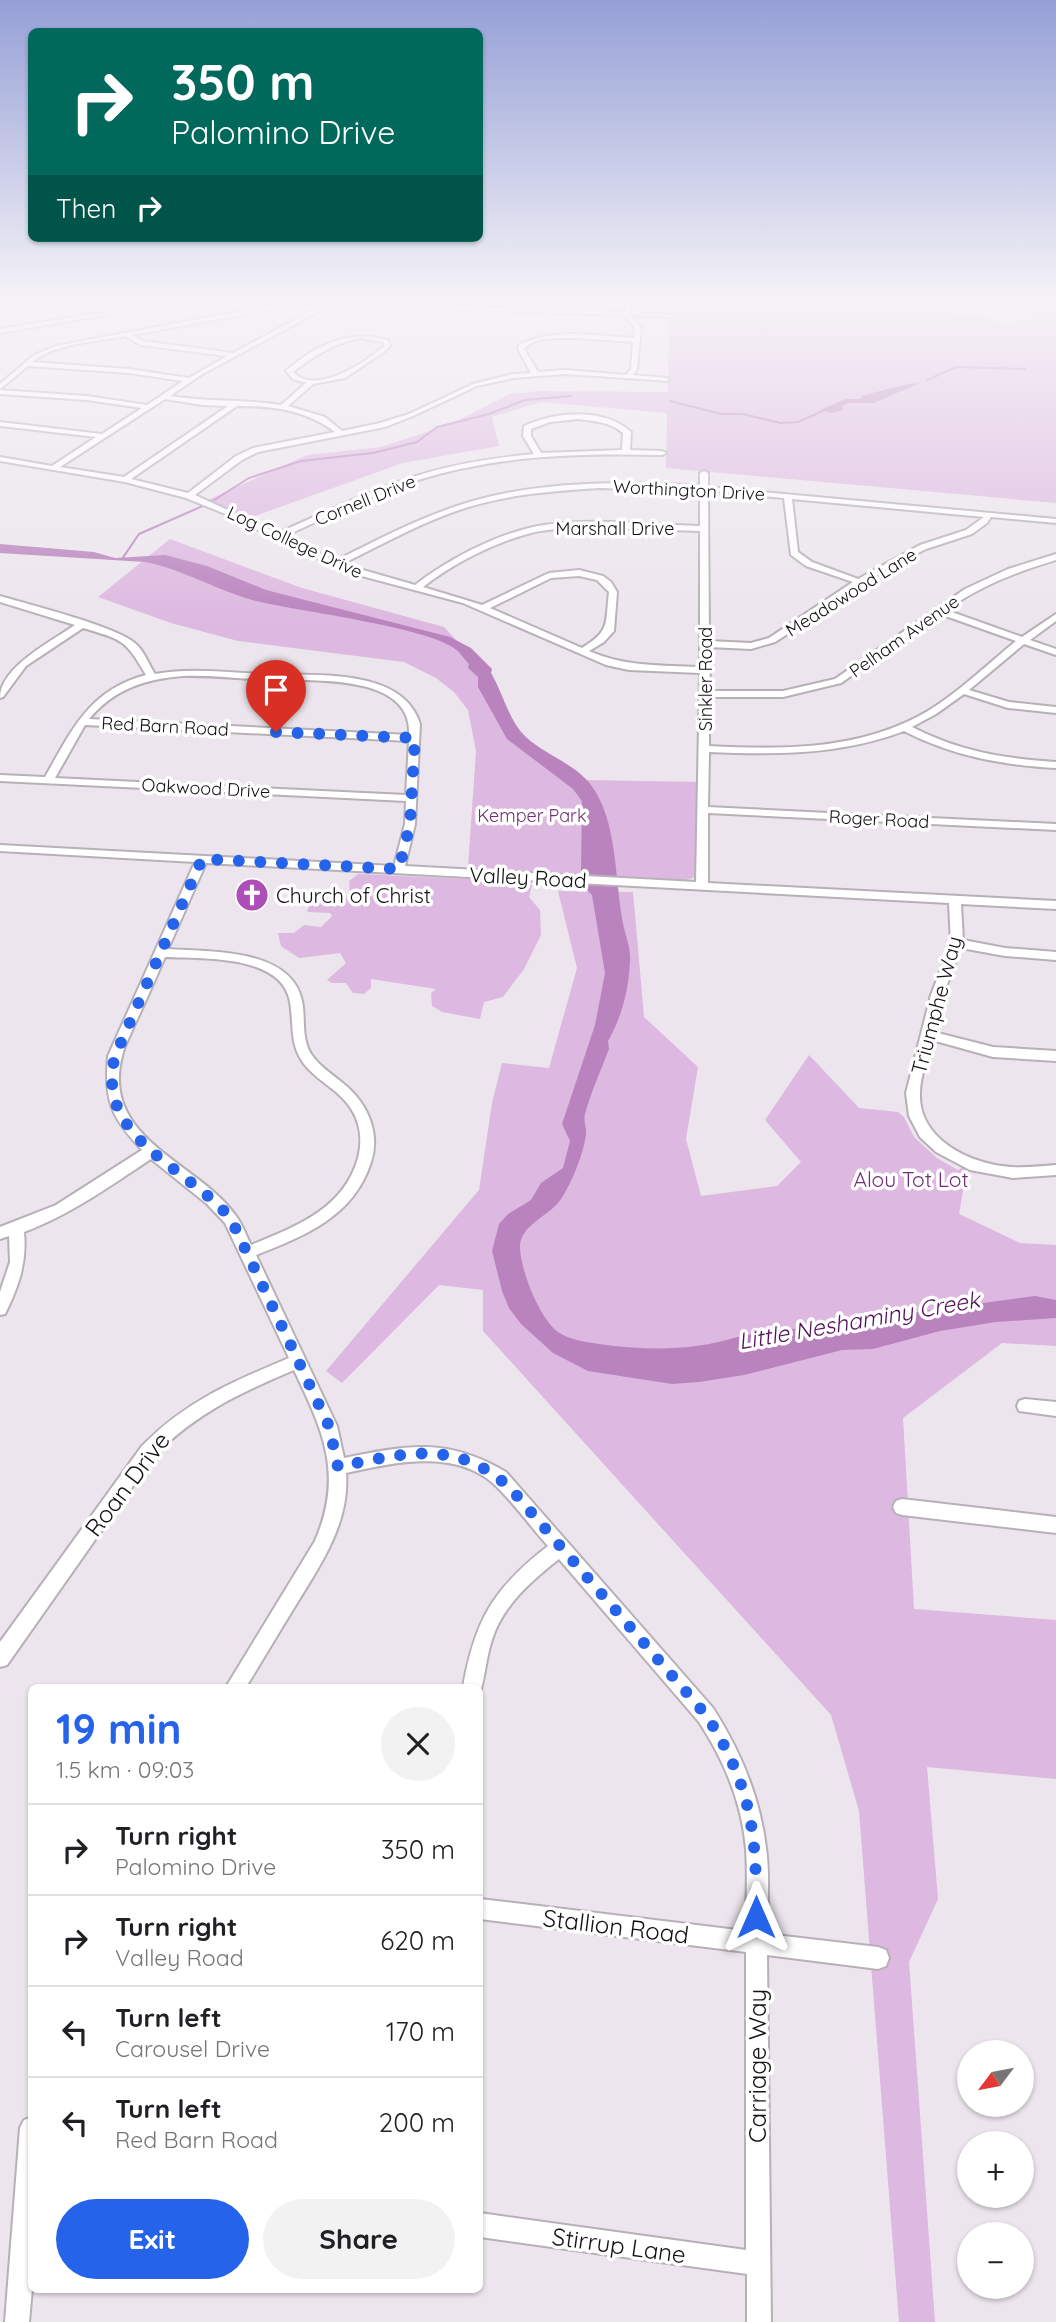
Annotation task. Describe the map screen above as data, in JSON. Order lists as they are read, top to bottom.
{
  "streets": {
    "street": [
      "Worthington Drive",
      "Cornell Drive",
      "Marshall Drive",
      "Log College Drive",
      "Meadowood Lane",
      "Pelham Avenue",
      "Sinkler Road",
      "Red Barn Road",
      "Oakwood Drive",
      "Roger Road",
      "Valley Road",
      "Triumphe Way",
      "Roan Drive",
      "Stallion Road",
      "Carriage Way",
      "Stirrup Lane"
    ]
  },
  "crossings": [
    ["Worthington Drive", "Log College Drive"],
    ["Worthington Drive", "Meadowood Lane"],
    ["Worthington Drive", "Sinkler Road"],
    ["Cornell Drive", "Log College Drive"],
    ["Marshall Drive", "Log College Drive"],
    ["Marshall Drive", "Sinkler Road"],
    ["Log College Drive", "Sinkler Road"],
    ["Meadowood Lane", "Sinkler Road"],
    ["Pelham Avenue", "Sinkler Road"],
    ["Sinkler Road", "Roger Road"],
    ["Sinkler Road", "Valley Road"],
    ["Valley Road", "Triumphe Way"],
    ["Stallion Road", "Carriage Way"],
    ["Carriage Way", "Stirrup Lane"]
  ],
  "water": ["Little Neshaminy Creek"],
  "parks": ["Kemper Park", "Alou Tot Lot"],
  "places": {
    "church": ["Church of Christ"]
  },
  "north": "bottom left",
  "page": {
    "turn": ["350 m", "Palomino Drive"],
    "then": "Then",
    "heading": ["19 min", "1.5 km · 09:03"],
    "list": [
      {
        "name": "Turn right",
        "note": "Palomino Drive",
        "value": "350 m"
      },
      {
        "name": "Turn right",
        "note": "Valley Road",
        "value": "620 m"
      },
      {
        "name": "Turn left",
        "note": "Carousel Drive",
        "value": "170 m"
      },
      {
        "name": "Turn left",
        "note": "Red Barn Road",
        "value": "200 m"
      }
    ],
    "map_buttons": ["+", "−"],
    "buttons": ["Exit", "Share"]
  }
}
